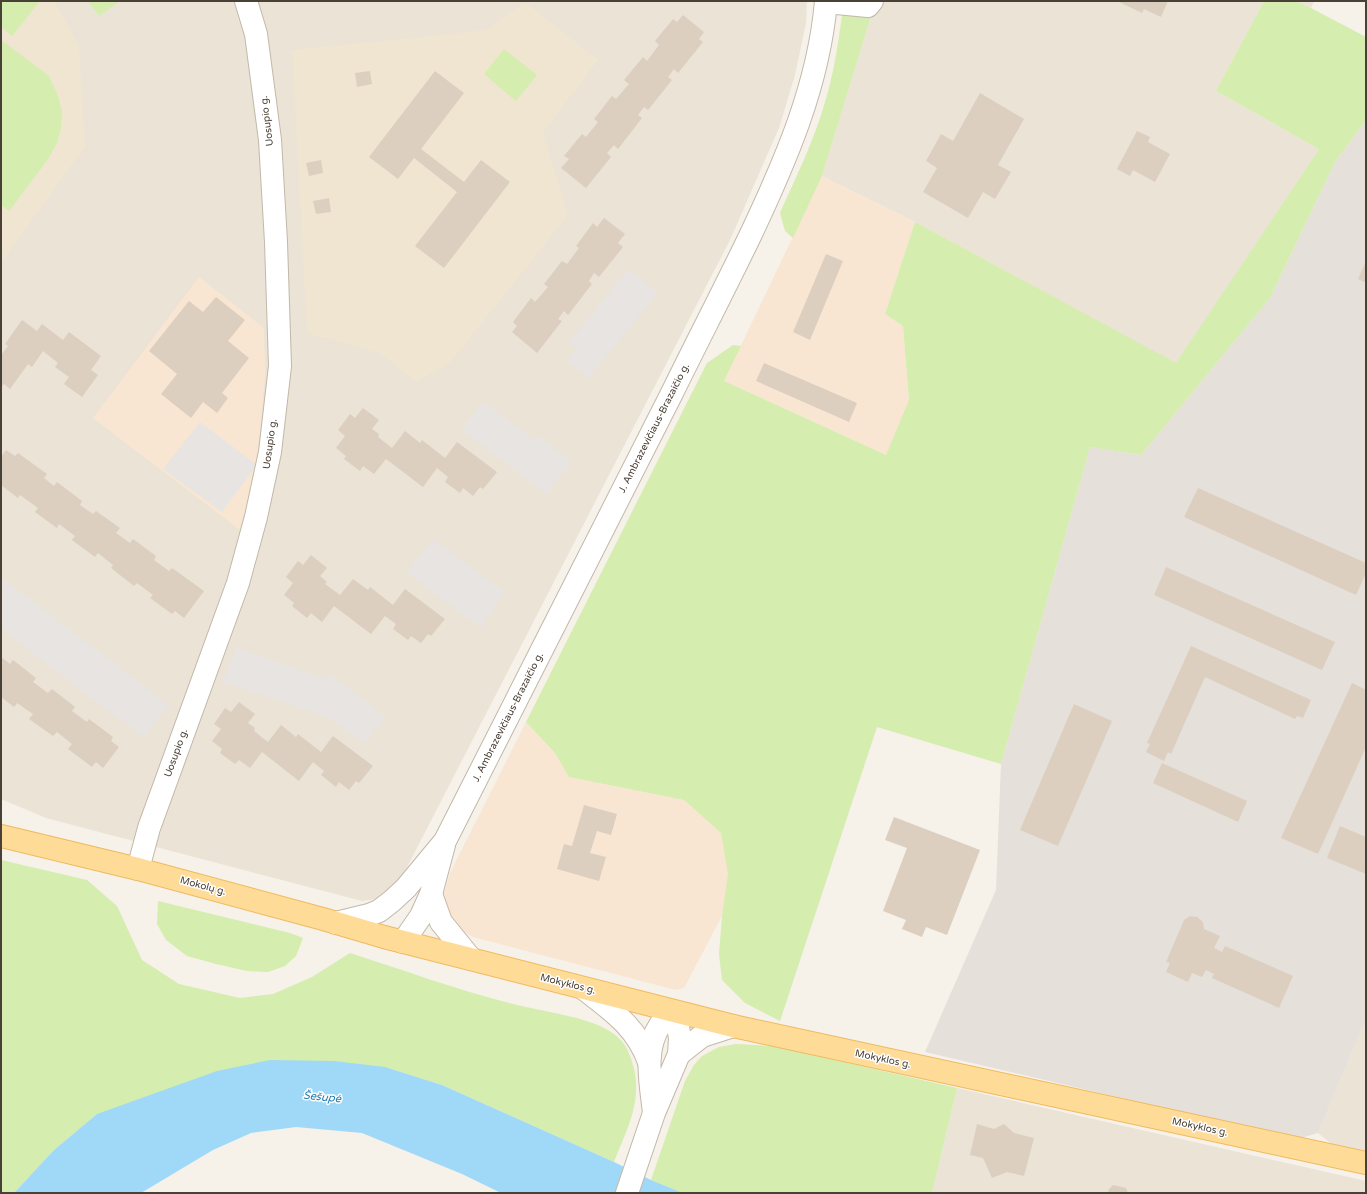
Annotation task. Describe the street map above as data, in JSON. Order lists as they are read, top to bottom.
{
  "streets": {
    "main road": ["Mokolų g.", "Mokyklos g."],
    "street": ["Uosupio g.", "J. Ambrazevičiaus-Brazaičio g."]
  },
  "crossings": [
    ["Uosupio g.", "Mokolų g."],
    ["J. Ambrazevičiaus-Brazaičio g.", "Mokolų g."],
    ["J. Ambrazevičiaus-Brazaičio g.", "Mokyklos g."],
    ["Mokolų g.", "Mokyklos g."]
  ],
  "water": ["Šešupė"]
}
